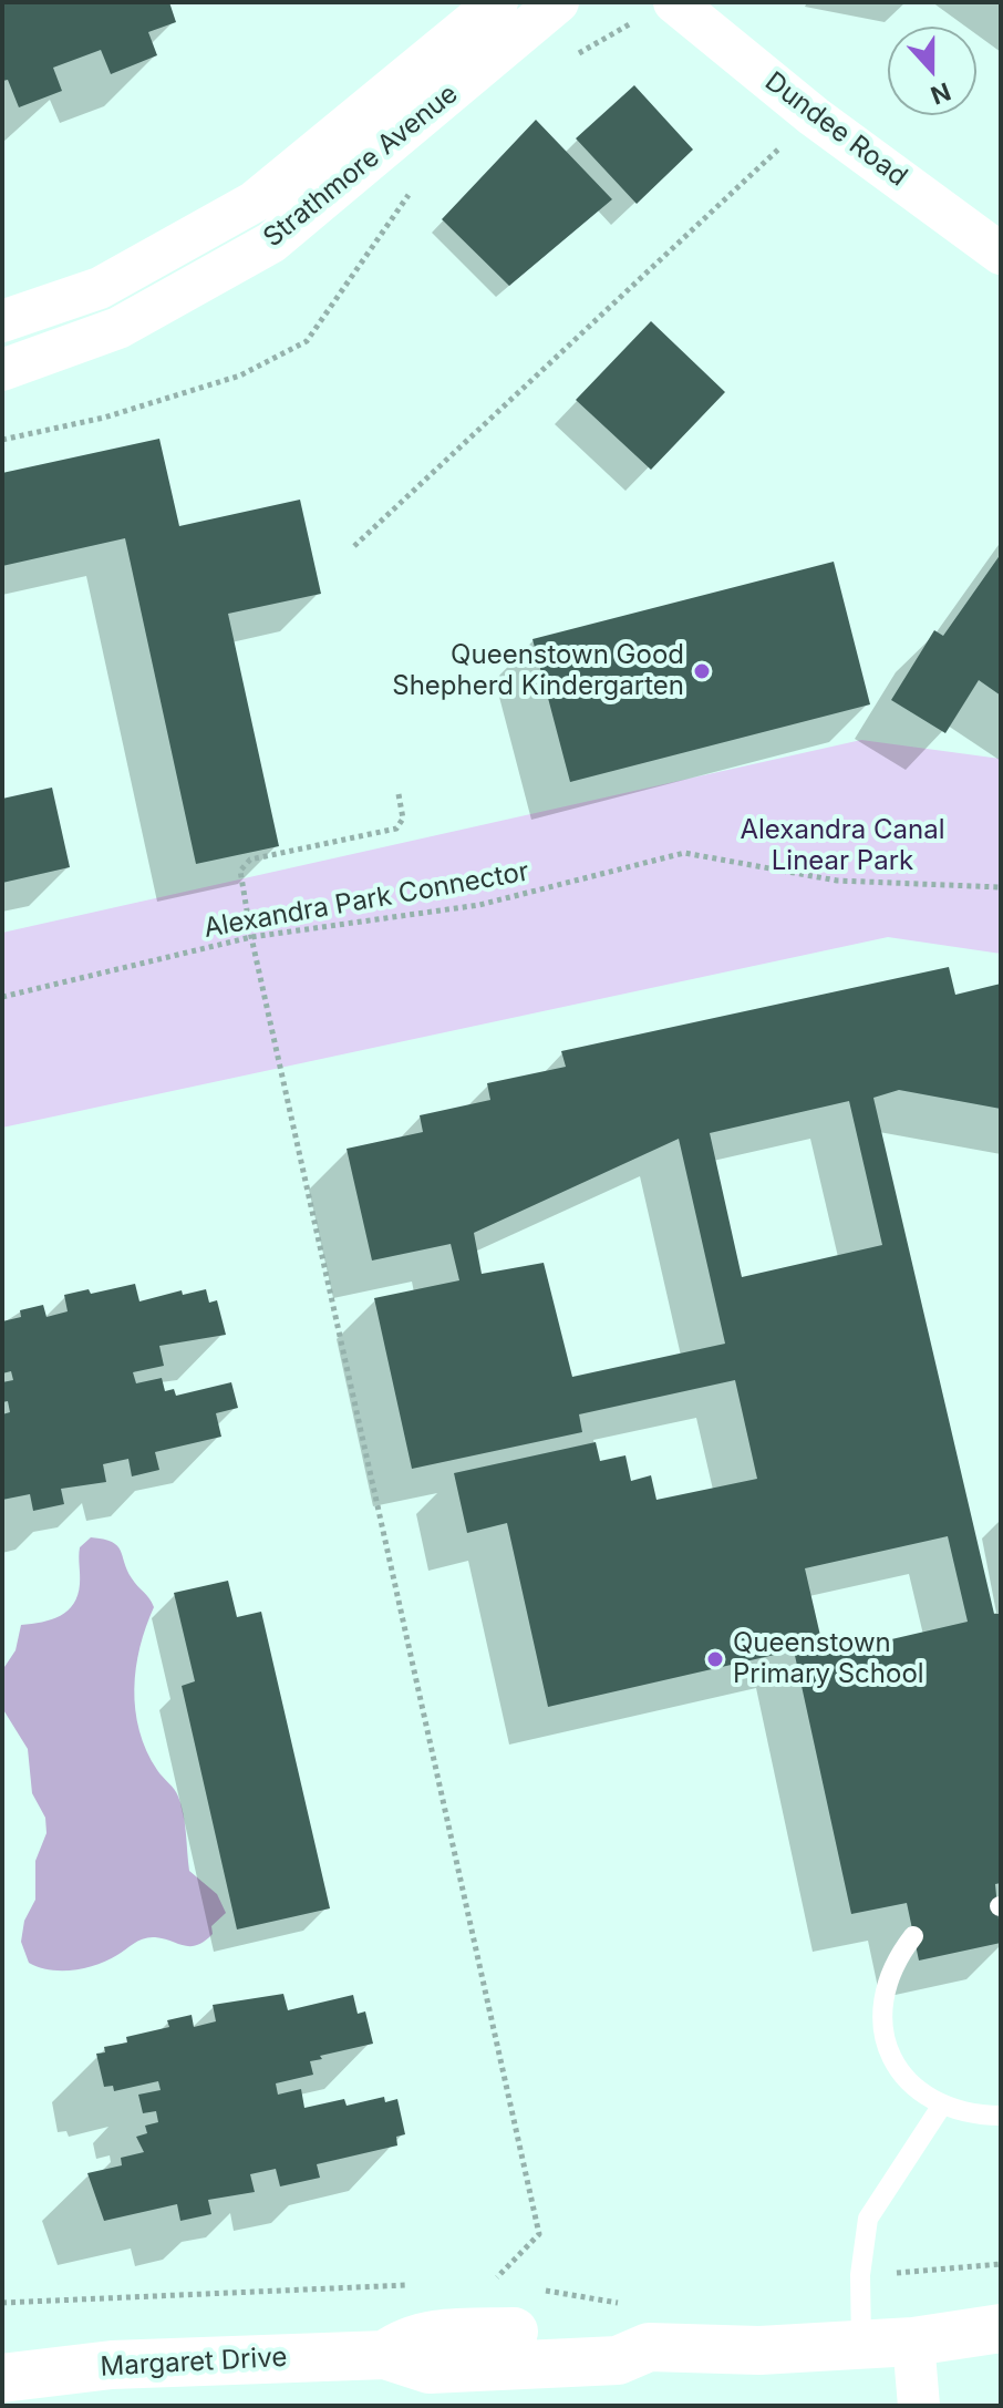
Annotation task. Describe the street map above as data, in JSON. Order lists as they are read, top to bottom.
{
  "streets": {
    "street": ["Dundee Road", "Strathmore Avenue", "Margaret Drive"],
    "path": ["Alexandra Park Connector"]
  },
  "parks": ["Alexandra Canal Linear Park"],
  "places": ["Queenstown Good Shepherd Kindergarten", "Queenstown Primary School"],
  "north": "bottom"
}
